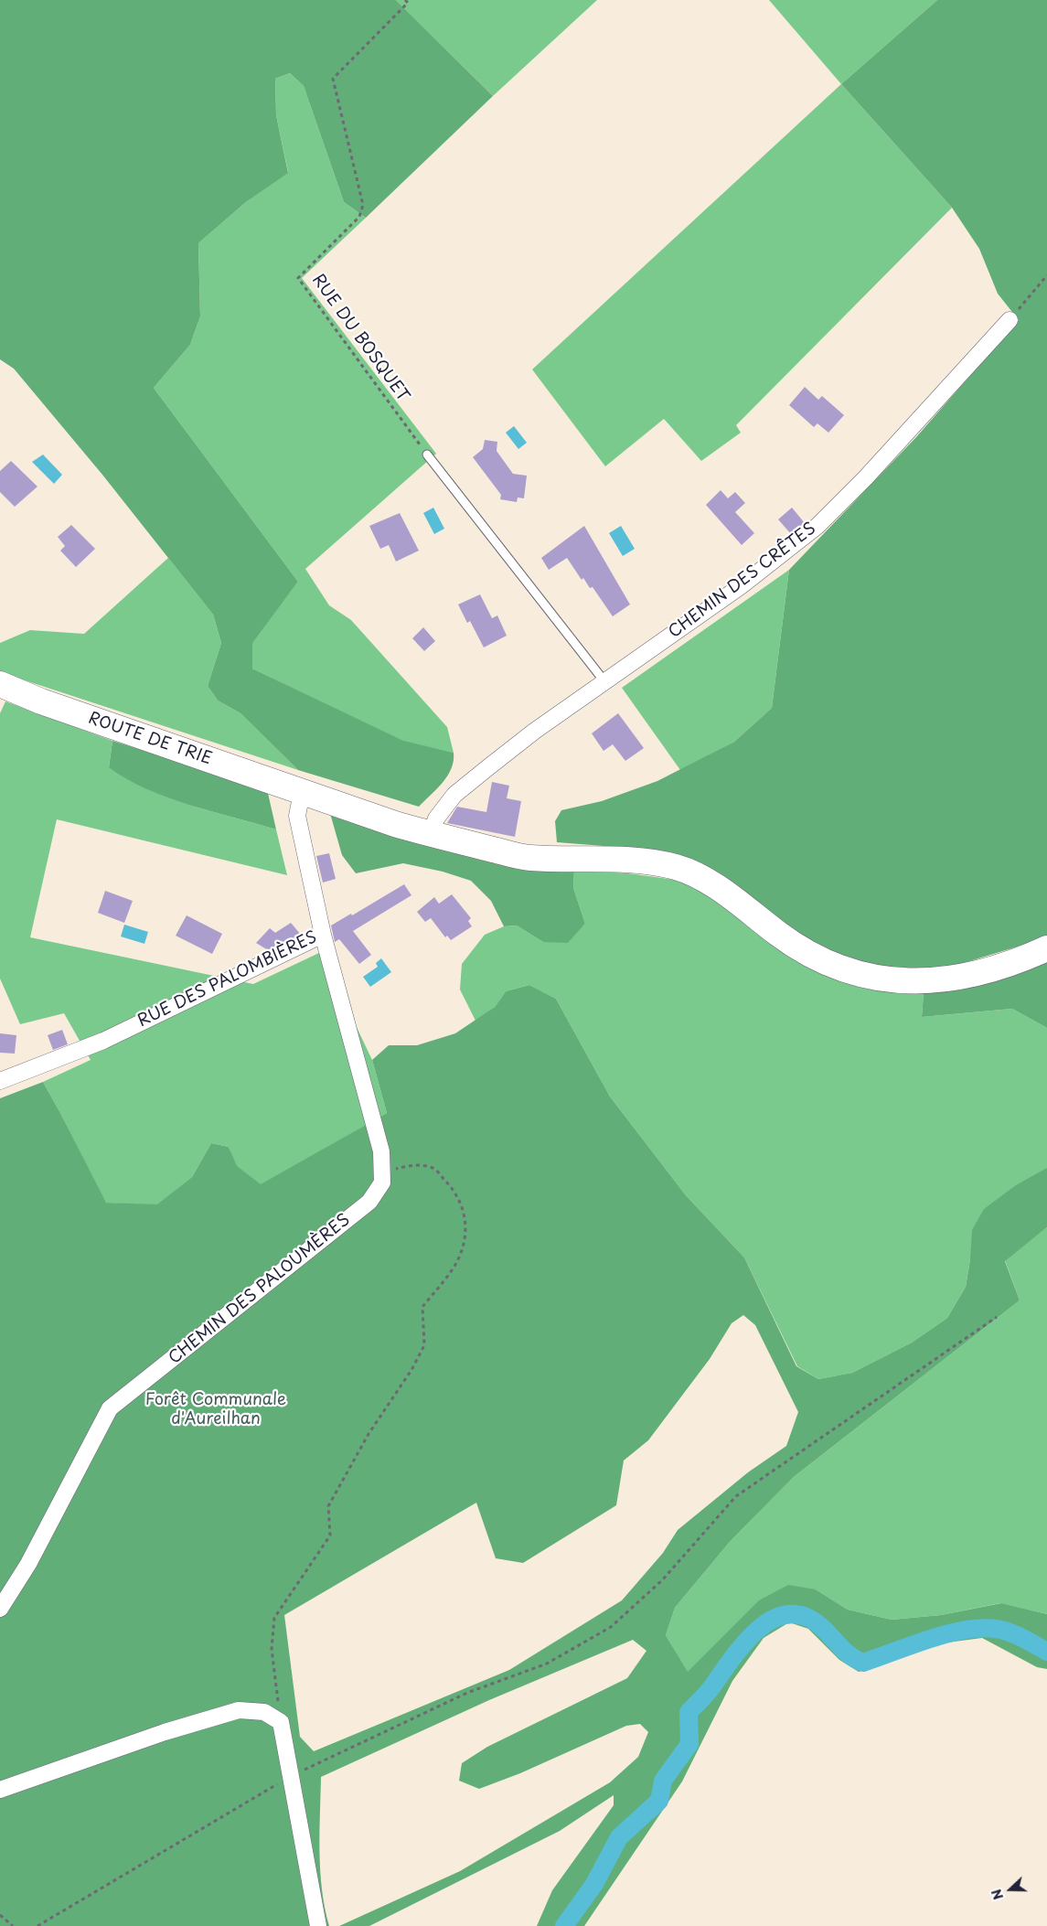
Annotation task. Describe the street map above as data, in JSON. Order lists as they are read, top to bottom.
{
  "streets": {
    "main road": ["ROUTE DE TRIE"],
    "street": ["CHEMIN DES CRÊTES", "RUE DES PALOMBIÈRES", "CHEMIN DES PALOUMÈRES"],
    "path": ["RUE DU BOSQUET"]
  },
  "crossings": [
    ["CHEMIN DES CRÊTES", "ROUTE DE TRIE"],
    ["ROUTE DE TRIE", "RUE DES PALOMBIÈRES"],
    ["RUE DES PALOMBIÈRES", "CHEMIN DES PALOUMÈRES"]
  ],
  "parks": ["Forêt Communale d'Aureilhan"],
  "north": "left"
}
